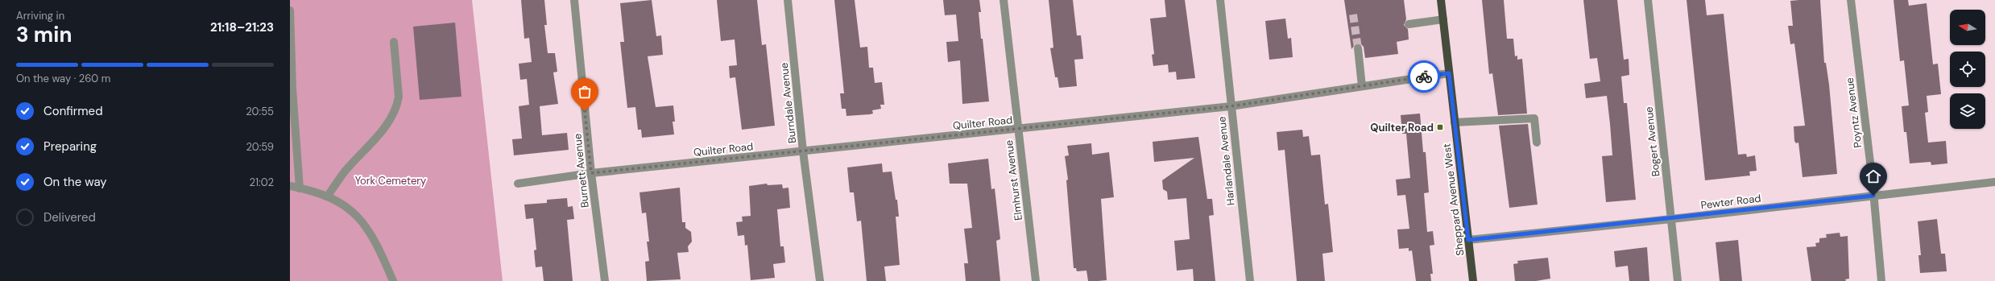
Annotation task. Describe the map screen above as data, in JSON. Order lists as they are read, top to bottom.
{
  "streets": {
    "main road": ["Sheppard Avenue West"],
    "street": [
      "Burndale Avenue",
      "Poyntz Avenue",
      "Quilter Road",
      "Bogert Avenue",
      "Harlandale Avenue",
      "Burnett Avenue",
      "Elmhurst Avenue",
      "Pewter Road"
    ]
  },
  "crossings": [
    ["Burndale Avenue", "Quilter Road"],
    ["Poyntz Avenue", "Pewter Road"],
    ["Quilter Road", "Harlandale Avenue"],
    ["Quilter Road", "Burnett Avenue"],
    ["Quilter Road", "Elmhurst Avenue"],
    ["Quilter Road", "Sheppard Avenue West"],
    ["Bogert Avenue", "Pewter Road"],
    ["Sheppard Avenue West", "Pewter Road"]
  ],
  "parks": ["York Cemetery"],
  "places": {
    "transit": ["Quilter Road"]
  },
  "north": "left",
  "page": {
    "heading": ["3 min", "Arriving in", "21:18–21:23"],
    "bar": "On the way · 260 m",
    "list": [
      ["Confirmed", "20:55"],
      ["Preparing", "20:59"],
      ["On the way", "21:02"],
      "Delivered"
    ]
  }
}
